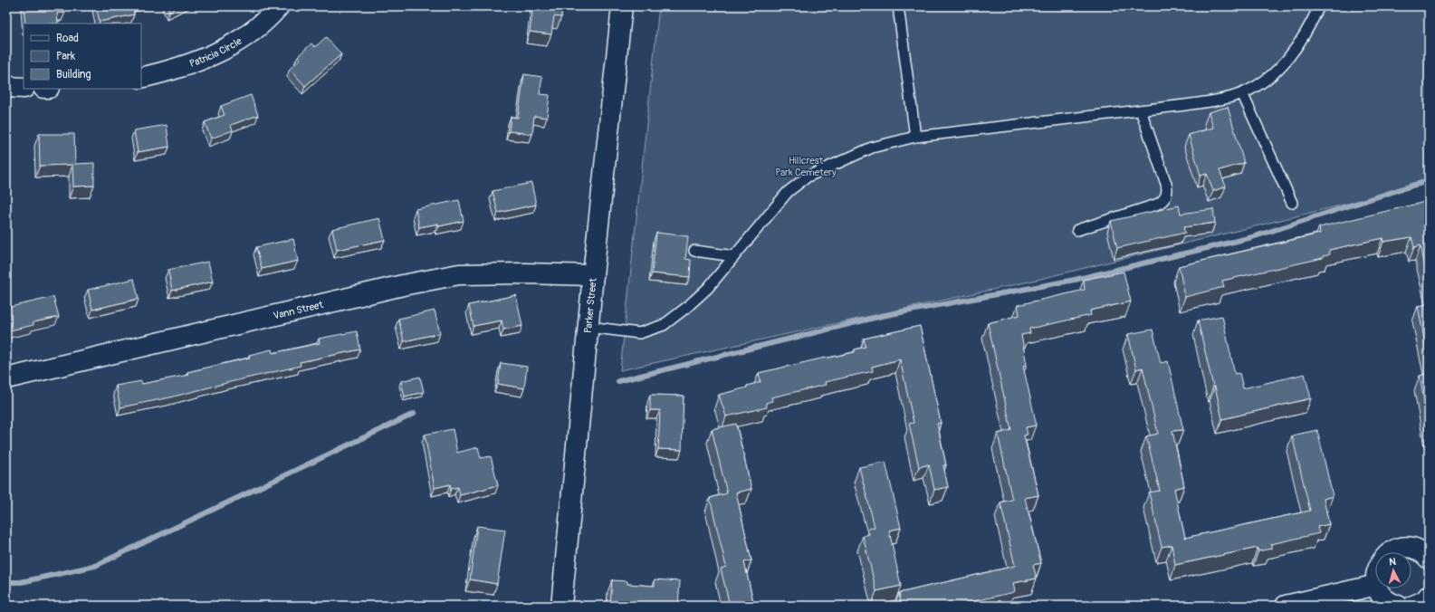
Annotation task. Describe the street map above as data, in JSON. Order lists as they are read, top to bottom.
{
  "streets": {
    "street": ["Patricia Circle", "Parker Street", "Vann Street"]
  },
  "crossings": [
    ["Parker Street", "Vann Street"]
  ],
  "parks": ["Hillcrest Park Cemetery"],
  "legend": ["Road", "Park", "Building"],
  "north": "top"
}
